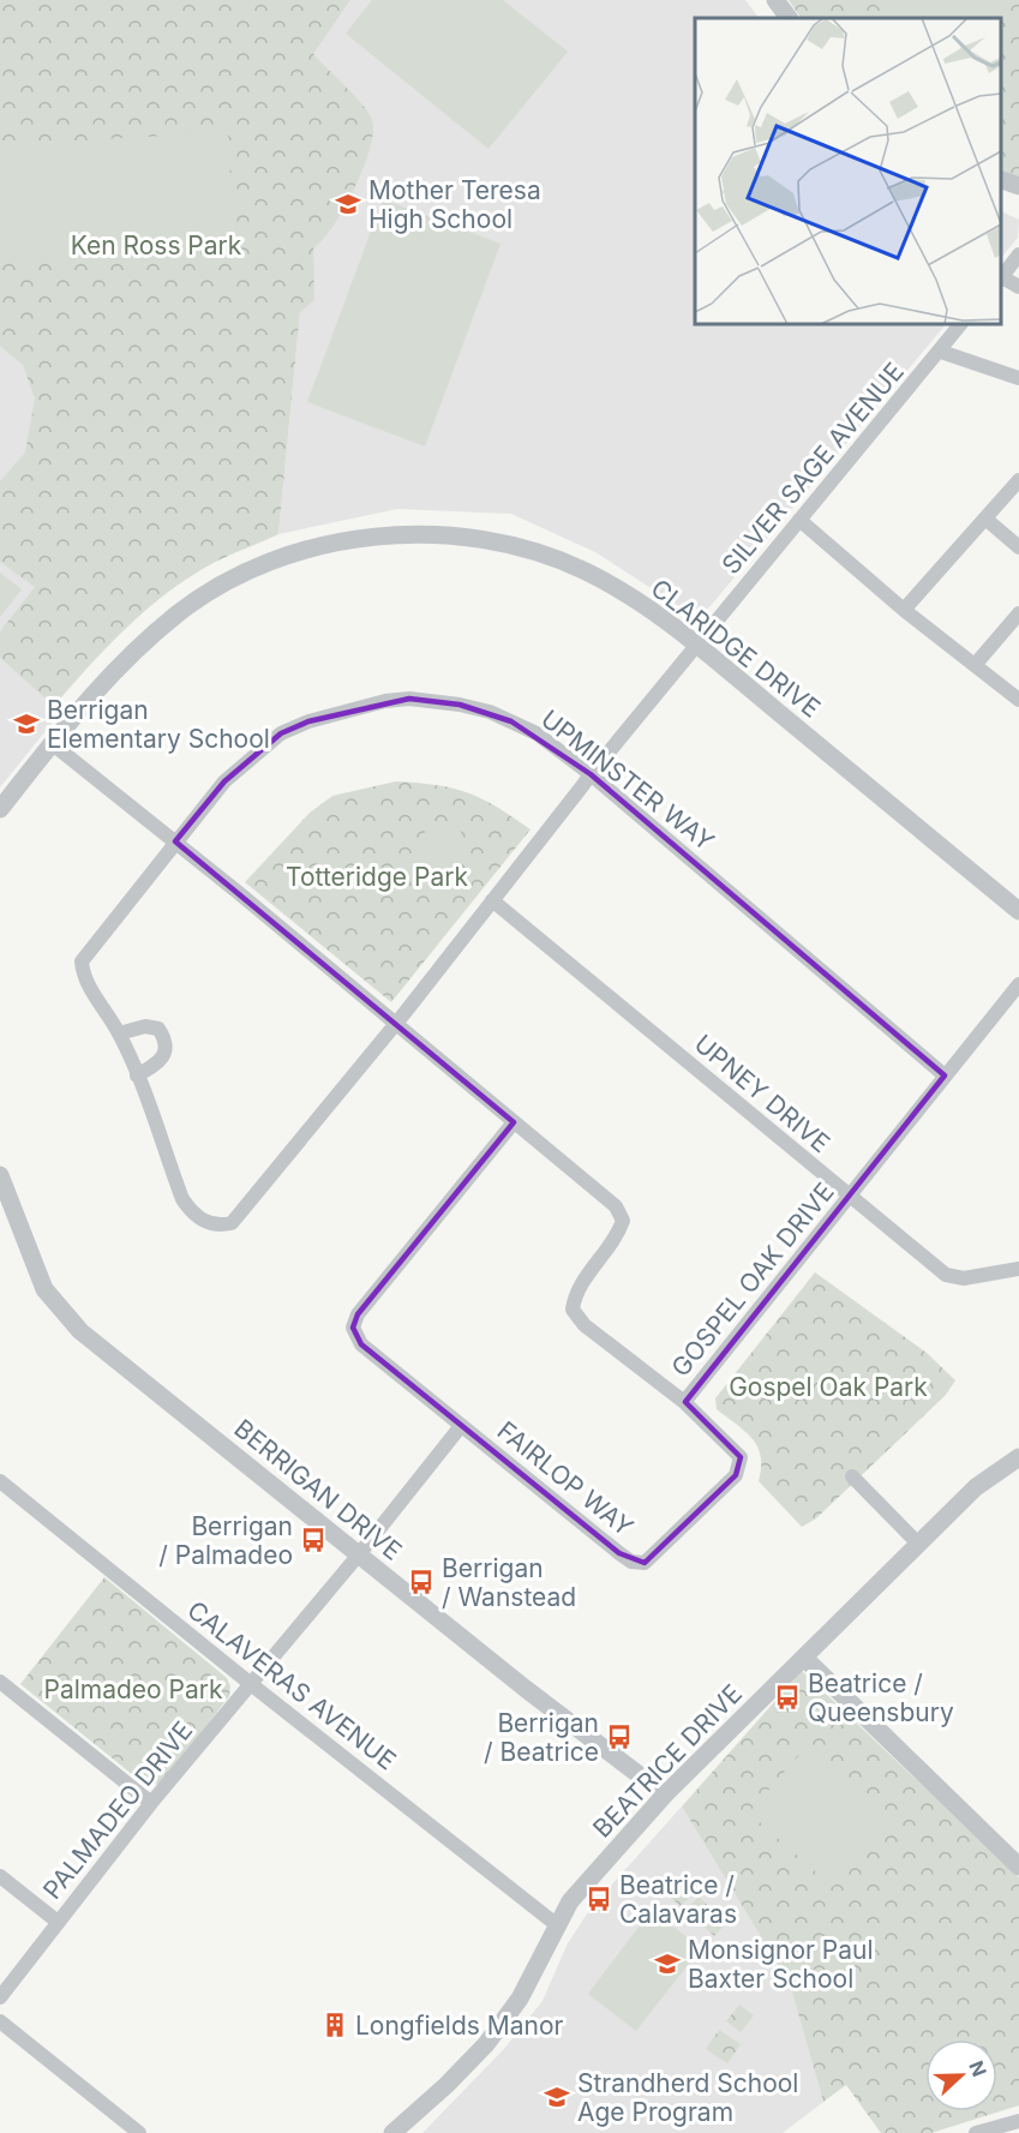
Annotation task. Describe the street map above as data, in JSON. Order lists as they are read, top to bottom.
{
  "streets": {
    "street": [
      "SILVER SAGE AVENUE",
      "CLARIDGE DRIVE",
      "UPMINSTER WAY",
      "UPNEY DRIVE",
      "GOSPEL OAK DRIVE",
      "FAIRLOP WAY",
      "BERRIGAN DRIVE",
      "CALAVERAS AVENUE",
      "BEATRICE DRIVE",
      "PALMADEO DRIVE"
    ]
  },
  "crossings": [
    ["SILVER SAGE AVENUE", "CLARIDGE DRIVE"],
    ["SILVER SAGE AVENUE", "UPMINSTER WAY"],
    ["SILVER SAGE AVENUE", "UPNEY DRIVE"],
    ["SILVER SAGE AVENUE", "FAIRLOP WAY"],
    ["CLARIDGE DRIVE", "FAIRLOP WAY"],
    ["UPMINSTER WAY", "GOSPEL OAK DRIVE"],
    ["UPMINSTER WAY", "FAIRLOP WAY"],
    ["UPNEY DRIVE", "GOSPEL OAK DRIVE"],
    ["GOSPEL OAK DRIVE", "FAIRLOP WAY"],
    ["FAIRLOP WAY", "PALMADEO DRIVE"],
    ["BERRIGAN DRIVE", "BEATRICE DRIVE"],
    ["BERRIGAN DRIVE", "PALMADEO DRIVE"],
    ["CALAVERAS AVENUE", "BEATRICE DRIVE"],
    ["CALAVERAS AVENUE", "PALMADEO DRIVE"]
  ],
  "parks": [
    "Ken Ross Park",
    "Totteridge Park",
    "Gospel Oak Park",
    "Palmadeo Park"
  ],
  "places": {
    "school or university": [
      "Mother Teresa High School",
      "Berrigan Elementary School",
      "Monsignor Paul Baxter School",
      "Strandherd School Age Program"
    ],
    "bus stop": [
      "Berrigan / Palmadeo",
      "Berrigan / Wanstead",
      "Beatrice / Queensbury",
      "Berrigan / Beatrice",
      "Beatrice / Calavaras"
    ],
    "building": ["Longfields Manor"]
  },
  "north": "right"
}
